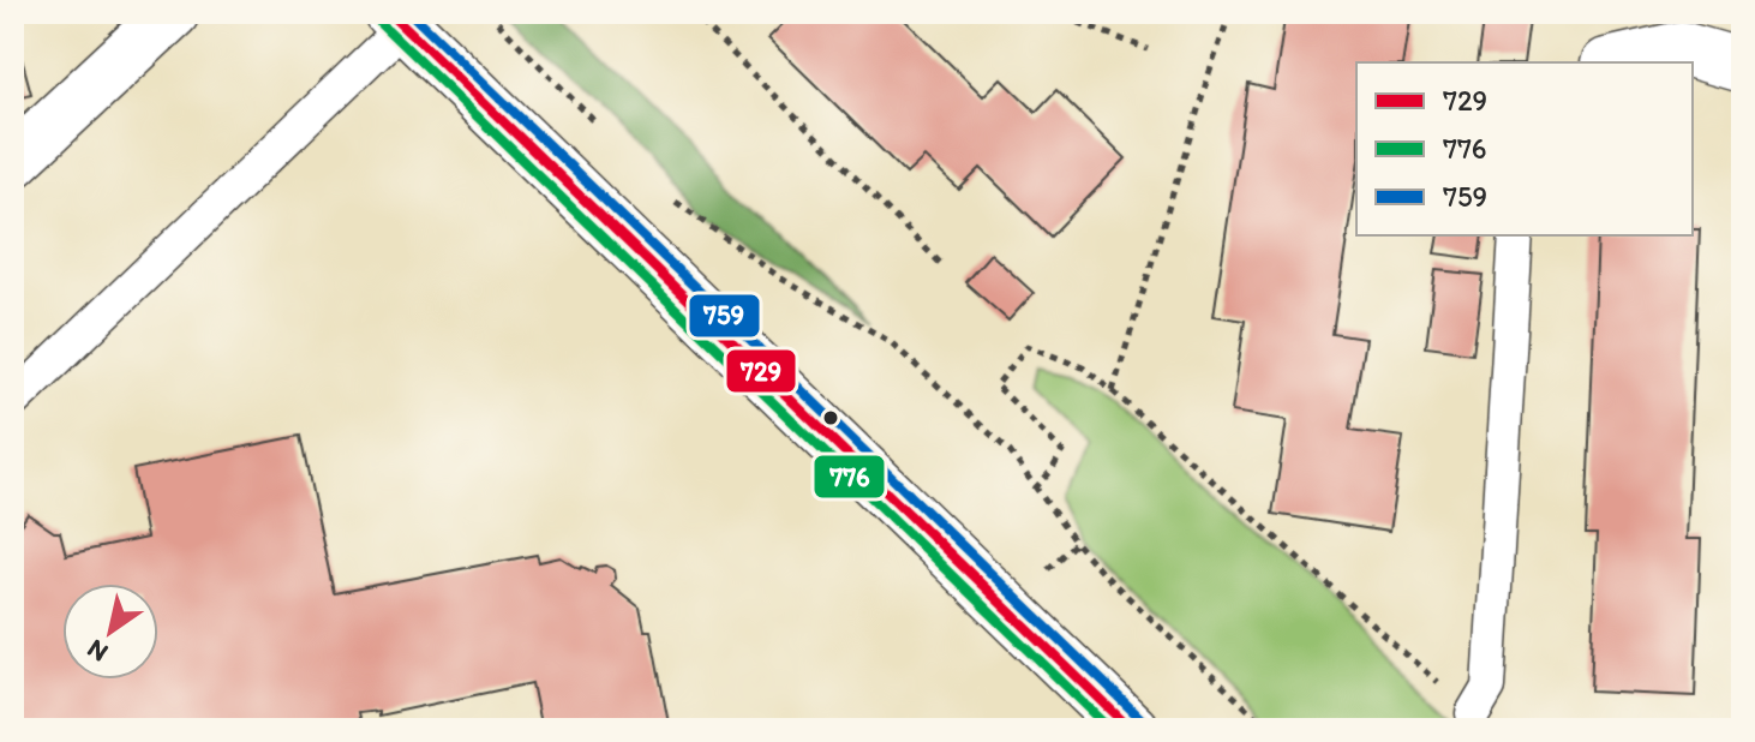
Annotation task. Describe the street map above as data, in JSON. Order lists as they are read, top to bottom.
{
  "lines": ["transit line 729", "transit line 759", "transit line 776"],
  "legend": ["729", "776", "759"],
  "north": "bottom left"
}
